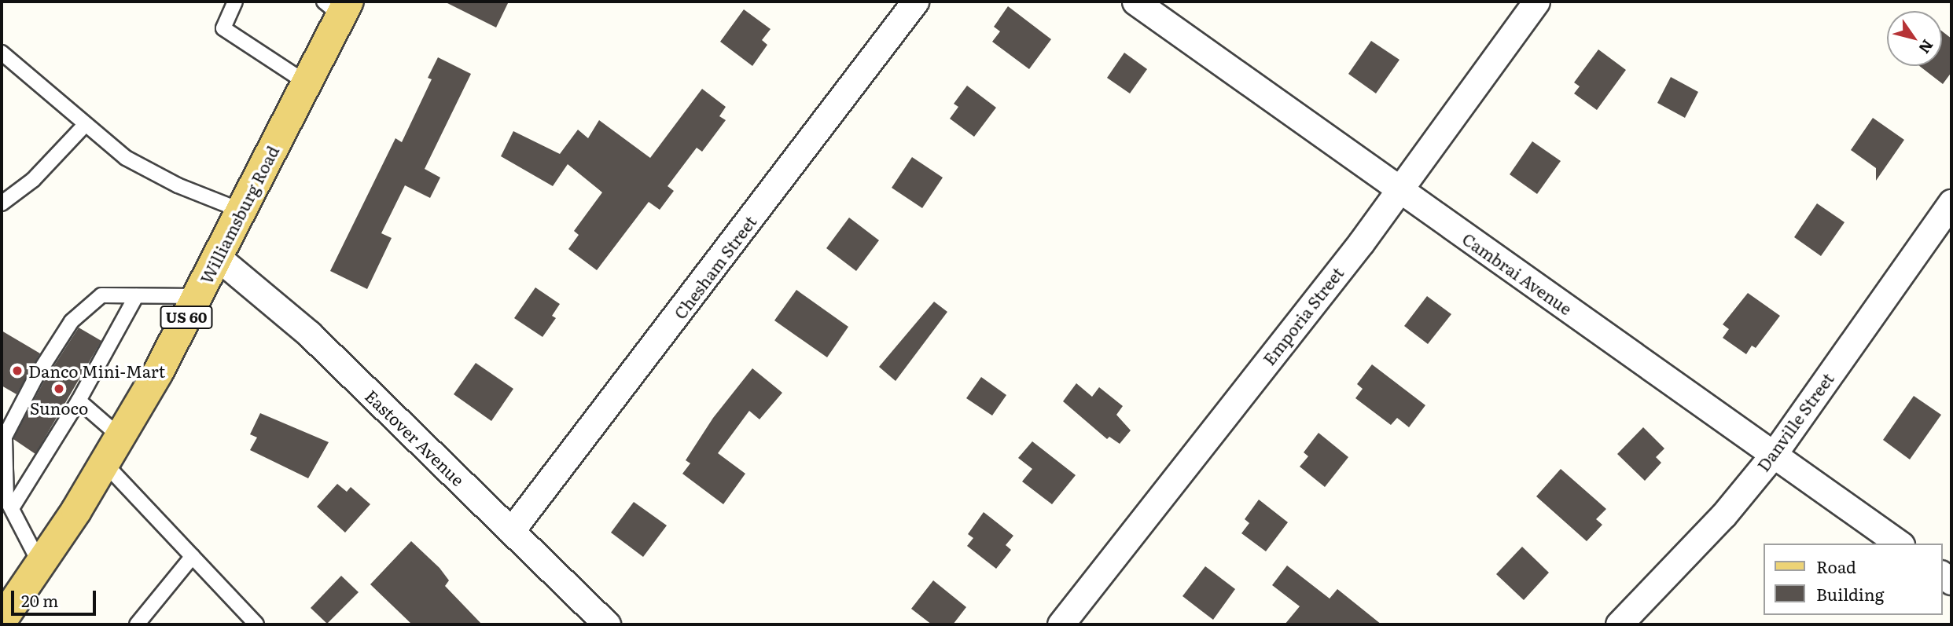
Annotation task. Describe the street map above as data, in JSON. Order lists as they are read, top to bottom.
{
  "streets": {
    "main road": ["Williamsburg Road", "US 60"],
    "street": [
      "Chesham Street",
      "Cambrai Avenue",
      "Emporia Street",
      "Danville Street",
      "Eastover Avenue"
    ]
  },
  "crossings": [
    ["Williamsburg Road", "Eastover Avenue"],
    ["Chesham Street", "Eastover Avenue"],
    ["Cambrai Avenue", "Emporia Street"],
    ["Cambrai Avenue", "Danville Street"]
  ],
  "places": ["Danco Mini-Mart", "Sunoco"],
  "legend": ["Road", "Building"],
  "scale_bar": "20 m",
  "north": "bottom right"
}
